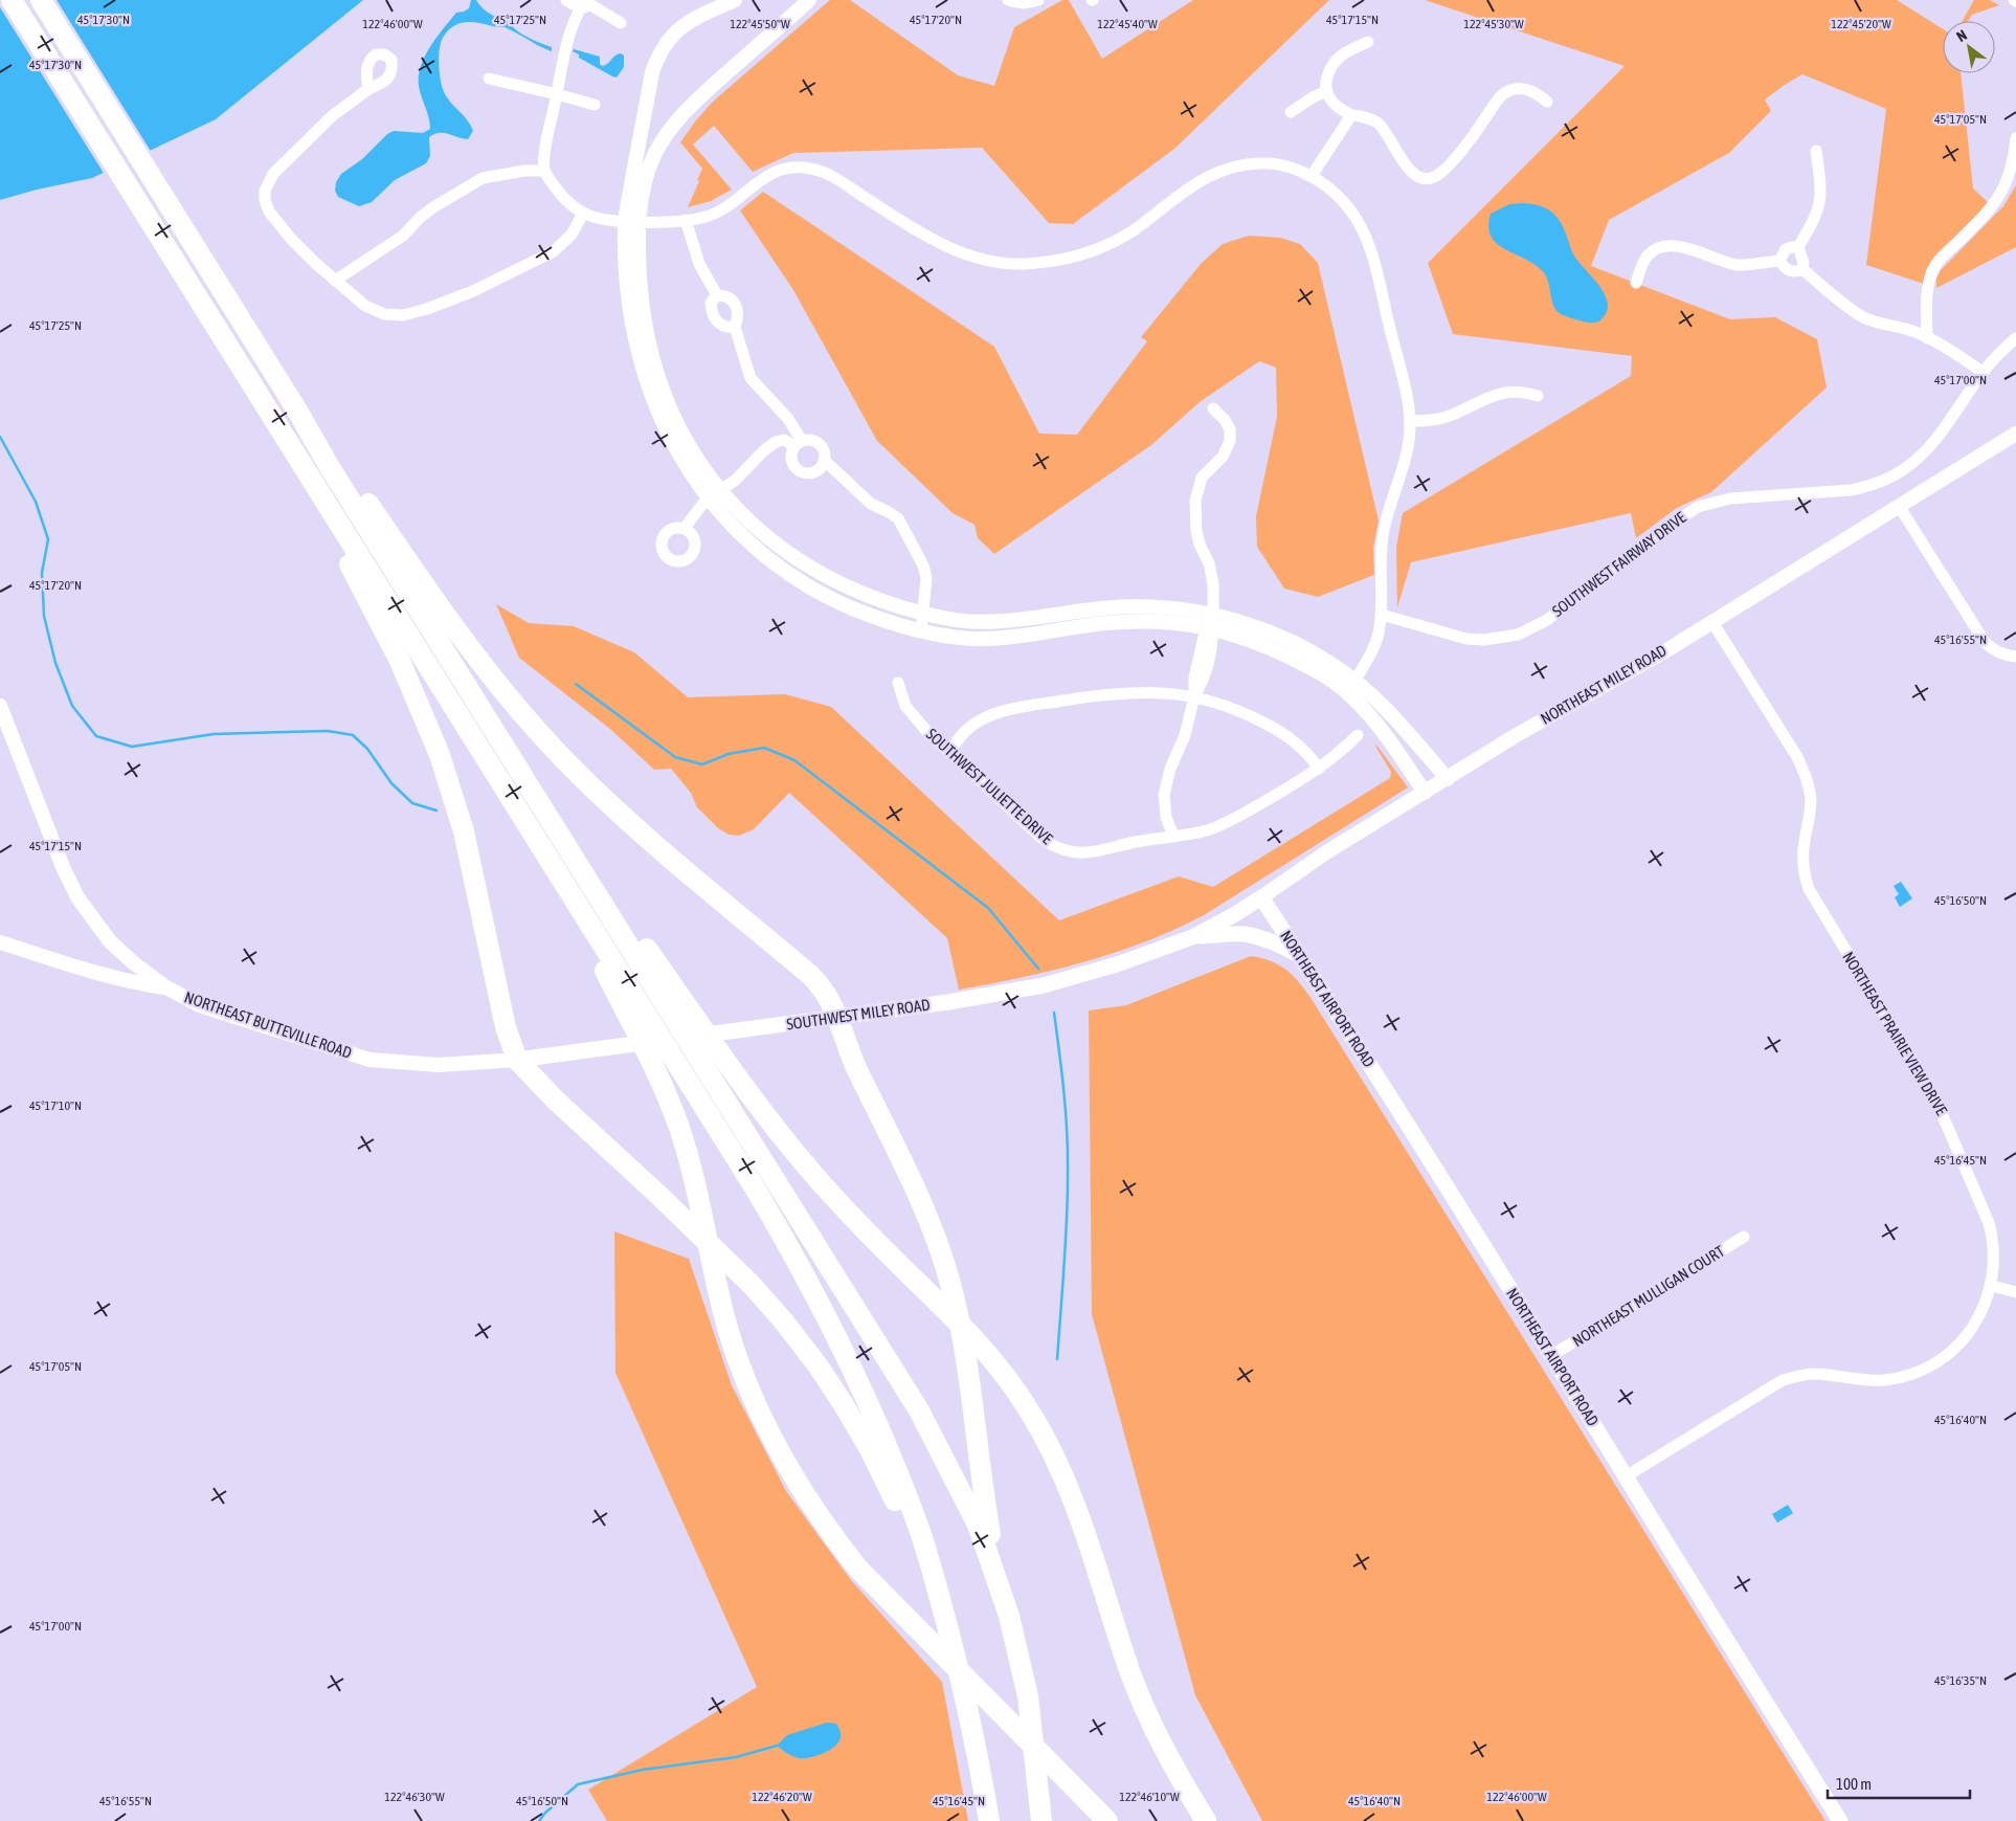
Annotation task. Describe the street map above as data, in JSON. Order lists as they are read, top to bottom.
{
  "streets": {
    "main road": ["NORTHEAST MILEY ROAD", "NORTHEAST AIRPORT ROAD", "SOUTHWEST MILEY ROAD"],
    "street": [
      "SOUTHWEST FAIRWAY DRIVE",
      "SOUTHWEST JULIETTE DRIVE",
      "NORTHEAST BUTTEVILLE ROAD",
      "NORTHEAST PRAIRIE VIEW DRIVE",
      "NORTHEAST MULLIGAN COURT"
    ]
  },
  "crossings": [
    ["NORTHEAST MILEY ROAD", "NORTHEAST AIRPORT ROAD"],
    ["NORTHEAST MILEY ROAD", "SOUTHWEST MILEY ROAD"],
    ["NORTHEAST MILEY ROAD", "NORTHEAST PRAIRIE VIEW DRIVE"],
    ["NORTHEAST AIRPORT ROAD", "NORTHEAST PRAIRIE VIEW DRIVE"],
    ["NORTHEAST AIRPORT ROAD", "NORTHEAST MULLIGAN COURT"],
    ["SOUTHWEST MILEY ROAD", "NORTHEAST BUTTEVILLE ROAD"]
  ],
  "scale_bar": "100 m",
  "north": "top left",
  "coordinates": [
    "45°17'15\"N",
    "45°17'30\"N",
    "45°17'25\"N",
    "45°17'20\"N",
    "122°45'20\"W",
    "122°46'00\"W",
    "122°45'50\"W",
    "122°45'40\"W",
    "122°45'30\"W",
    "45°17'05\"N",
    "45°17'00\"N",
    "45°16'55\"N",
    "45°16'50\"N",
    "45°17'10\"N",
    "45°16'45\"N",
    "45°16'40\"N",
    "45°16'35\"N",
    "122°46'30\"W",
    "122°46'20\"W",
    "122°46'10\"W"
  ]
}
